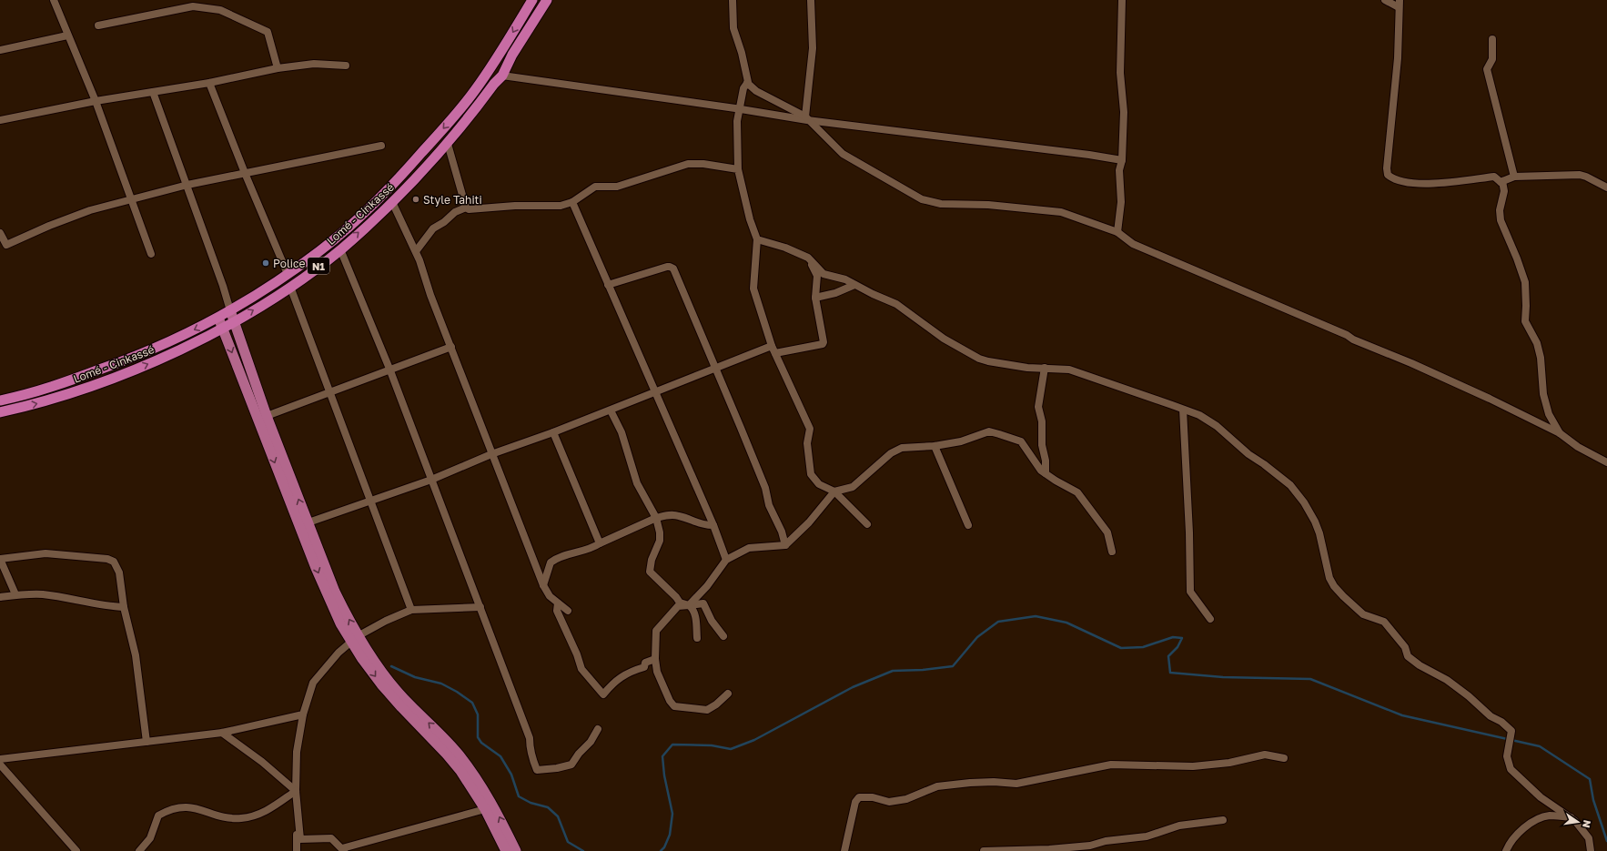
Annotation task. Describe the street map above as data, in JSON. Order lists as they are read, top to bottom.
{
  "streets": {
    "highway": ["Lomé - Cinkassé", "N1"]
  },
  "places": ["Style Tahiti", "Police"],
  "north": "right"
}
